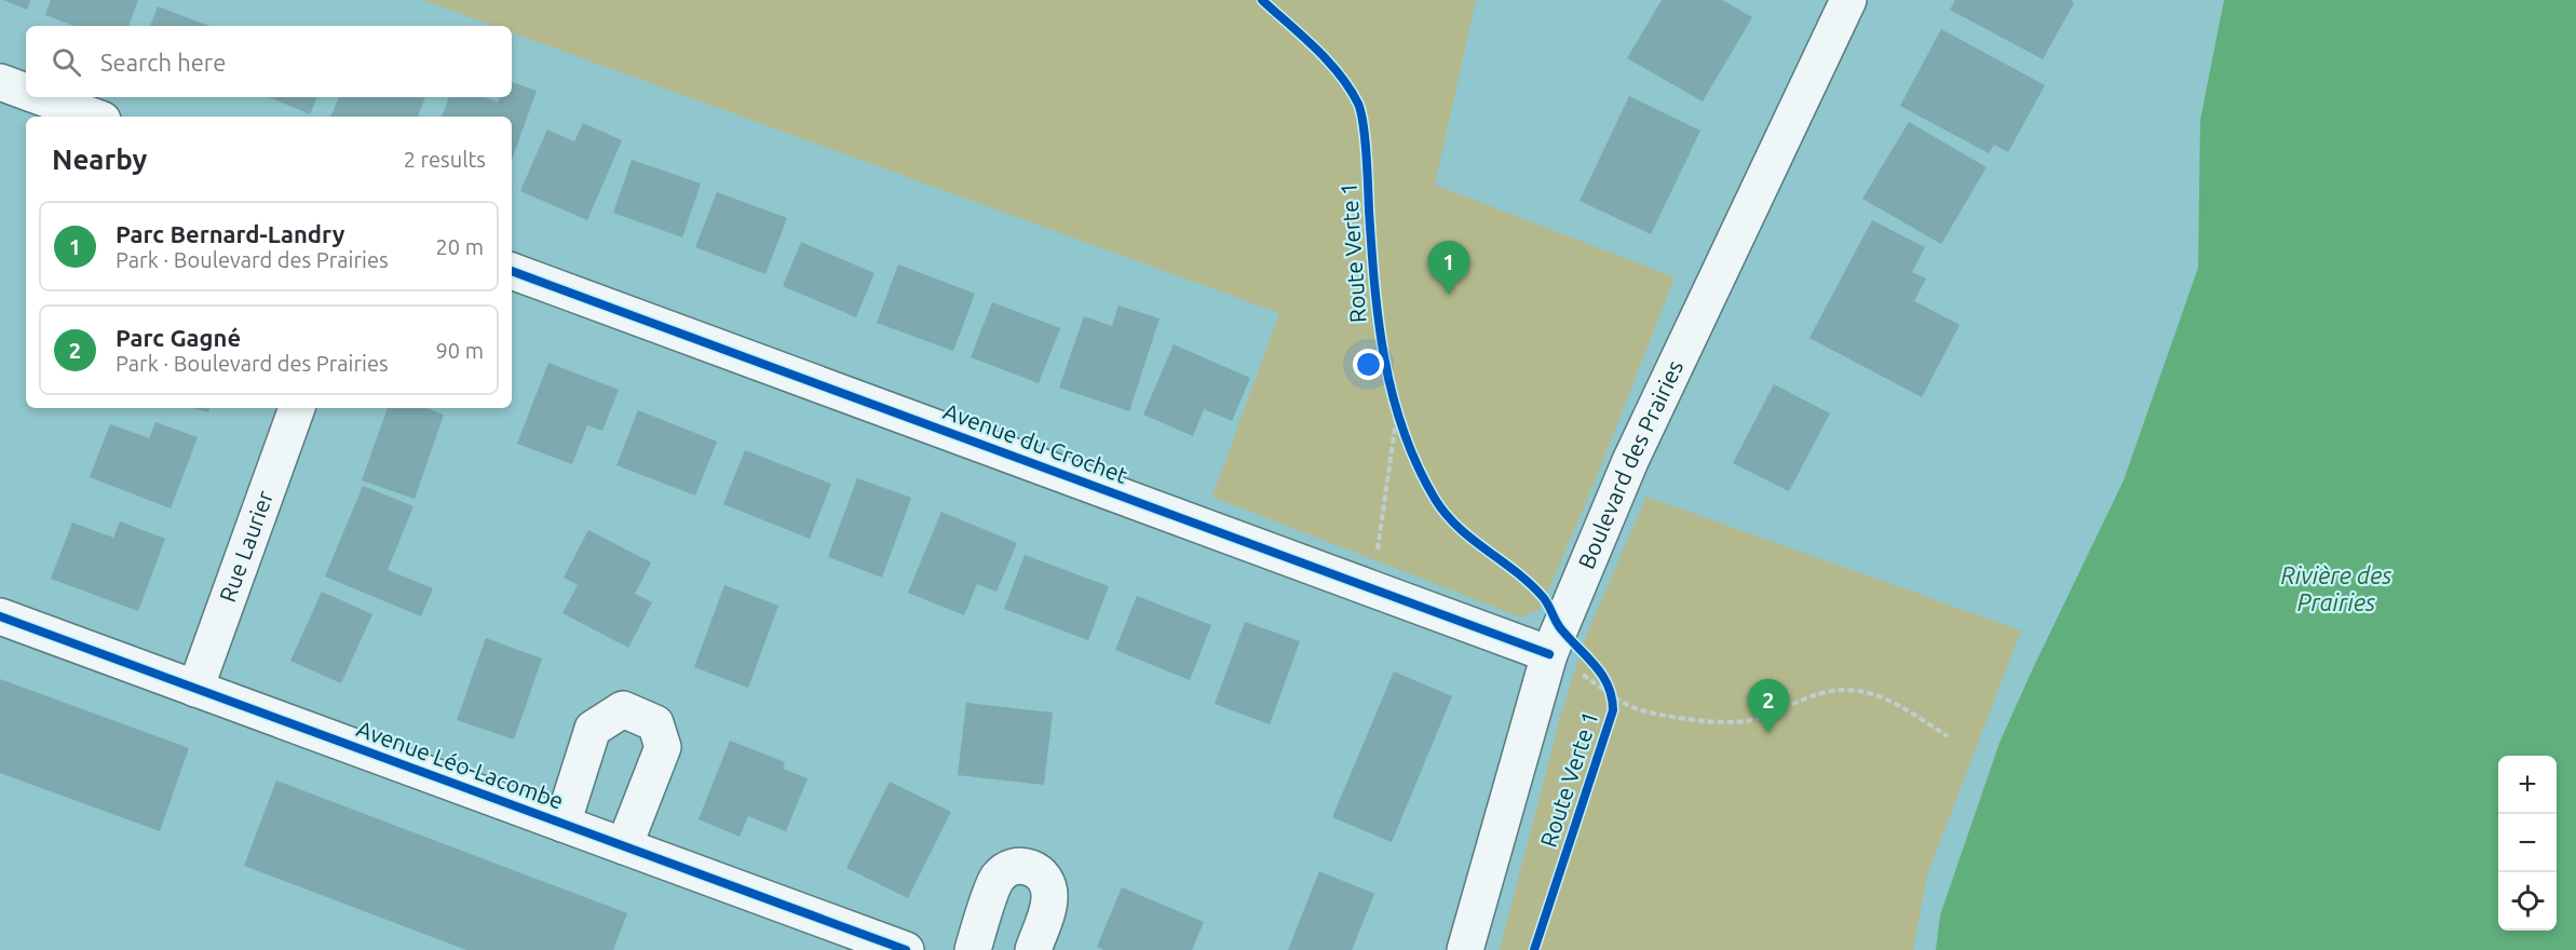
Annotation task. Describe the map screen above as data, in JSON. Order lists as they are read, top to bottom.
{
  "streets": {
    "street": [
      "Avenue du Crochet",
      "Boulevard des Prairies",
      "Rue Laurier",
      "Avenue Léo-Lacombe"
    ],
    "cycle path": ["Route Verte 1"]
  },
  "crossings": [
    ["Avenue du Crochet", "Boulevard des Prairies"],
    ["Rue Laurier", "Avenue Léo-Lacombe"]
  ],
  "water": ["Rivière des Prairies"],
  "page": {
    "search": "Search here",
    "heading": ["Nearby", "2 results"],
    "list": [
      {
        "mark": "1",
        "name": "Parc Bernard-Landry",
        "note": "Park · Boulevard des Prairies",
        "value": "20 m"
      },
      {
        "mark": "2",
        "name": "Parc Gagné",
        "note": "Park · Boulevard des Prairies",
        "value": "90 m"
      }
    ],
    "pins": ["1", "2"],
    "map_buttons": ["+", "−"]
  }
}
